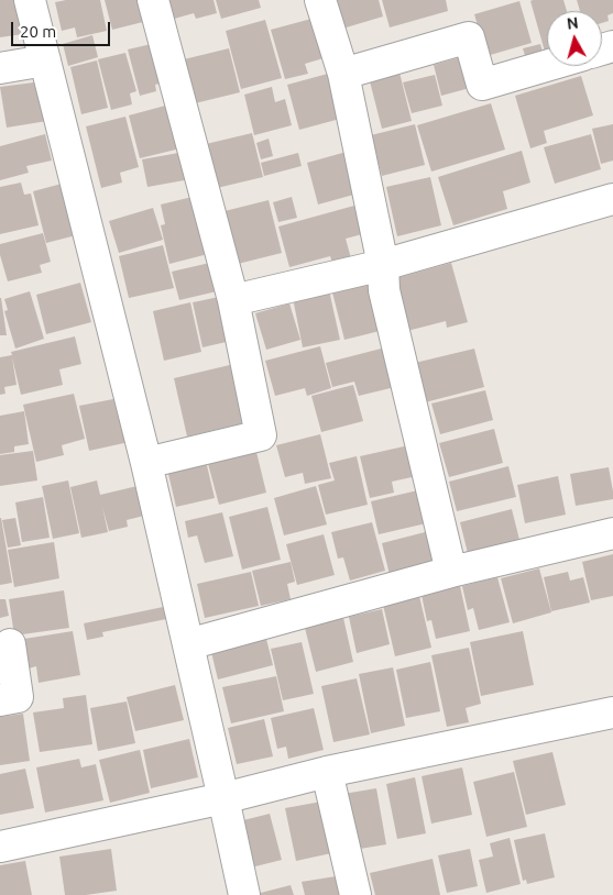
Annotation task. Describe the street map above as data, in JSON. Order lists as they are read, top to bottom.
{
  "scale_bar": "20 m",
  "north": "top"
}
